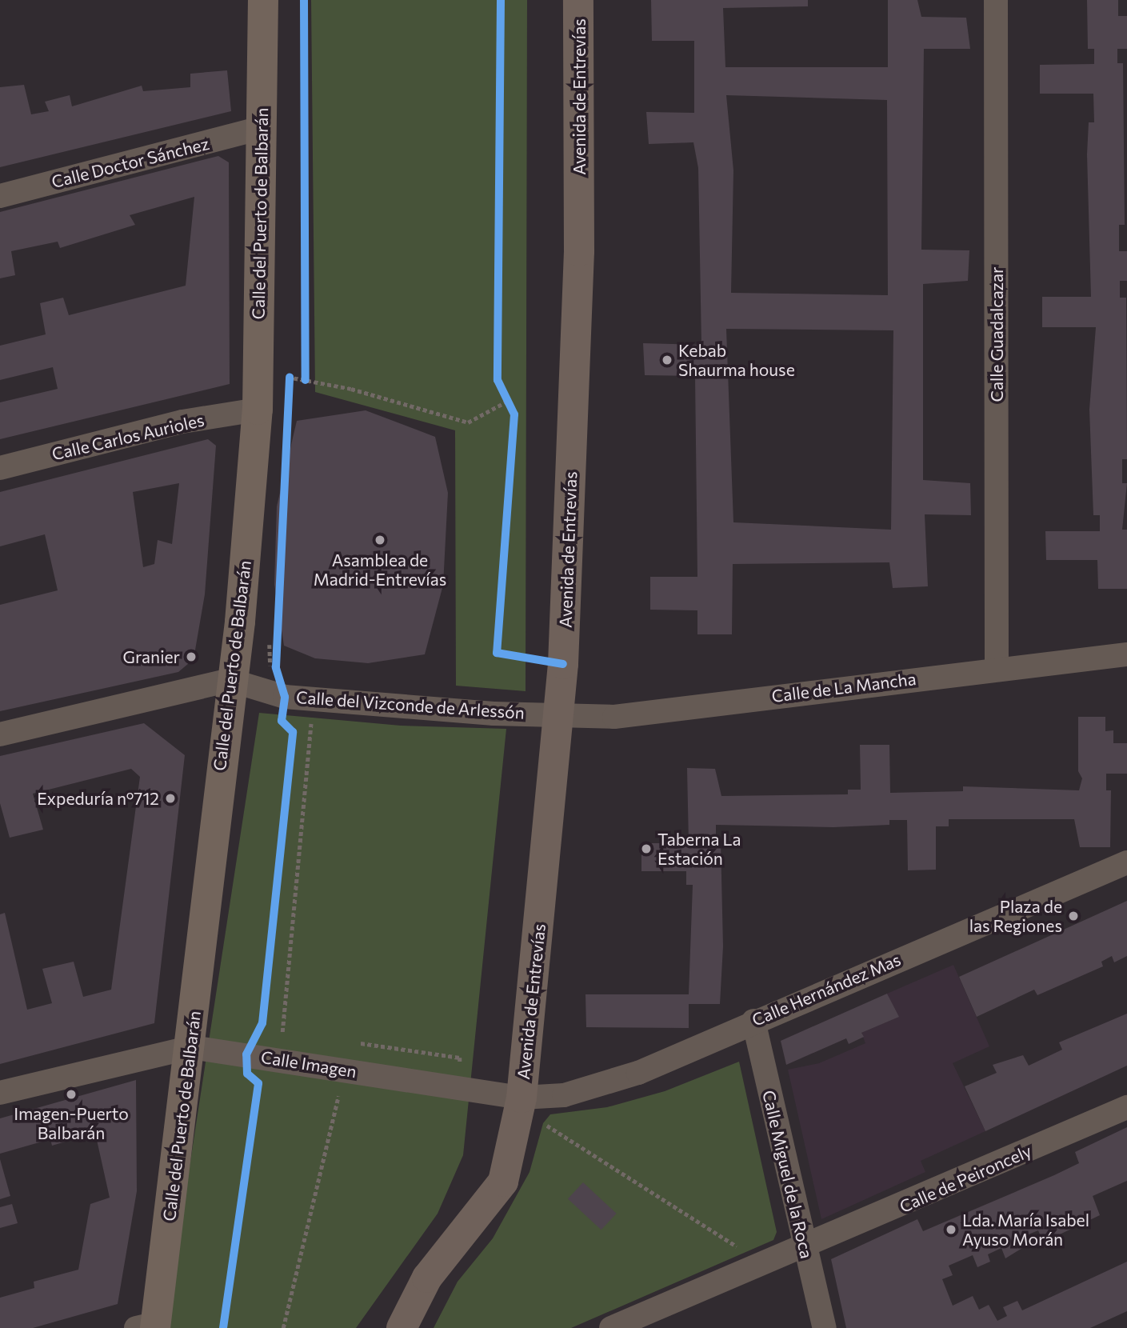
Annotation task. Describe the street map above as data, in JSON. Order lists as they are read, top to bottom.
{
  "streets": {
    "main road": ["Avenida de Entrevías"],
    "street": [
      "Calle Doctor Sánchez",
      "Calle del Puerto de Balbarán",
      "Calle Guadalcazar",
      "Calle Carlos Aurioles",
      "Calle de La Mancha",
      "Calle del Vizconde de Arlessón",
      "Calle Hernández Mas",
      "Calle Imagen",
      "Calle Miguel de la Roca",
      "Calle de Peironcely"
    ]
  },
  "crossings": [
    ["Avenida de Entrevías", "Calle de La Mancha"],
    ["Avenida de Entrevías", "Calle del Vizconde de Arlessón"],
    ["Avenida de Entrevías", "Calle Hernández Mas"],
    ["Avenida de Entrevías", "Calle Imagen"],
    ["Calle Doctor Sánchez", "Calle del Puerto de Balbarán"],
    ["Calle del Puerto de Balbarán", "Calle Carlos Aurioles"],
    ["Calle del Puerto de Balbarán", "Calle del Vizconde de Arlessón"],
    ["Calle del Puerto de Balbarán", "Calle Imagen"],
    ["Calle Guadalcazar", "Calle de La Mancha"],
    ["Calle de La Mancha", "Calle del Vizconde de Arlessón"],
    ["Calle Hernández Mas", "Calle Imagen"],
    ["Calle Hernández Mas", "Calle Miguel de la Roca"],
    ["Calle Miguel de la Roca", "Calle de Peironcely"]
  ],
  "places": [
    "Kebab Shaurma house",
    "Asamblea de Madrid-Entrevías",
    "Granier",
    "Expeduría nº712",
    "Taberna La Estación",
    "Plaza de las Regiones",
    "Imagen-Puerto Balbarán",
    "Lda. María Isabel Ayuso Morán"
  ]
}
